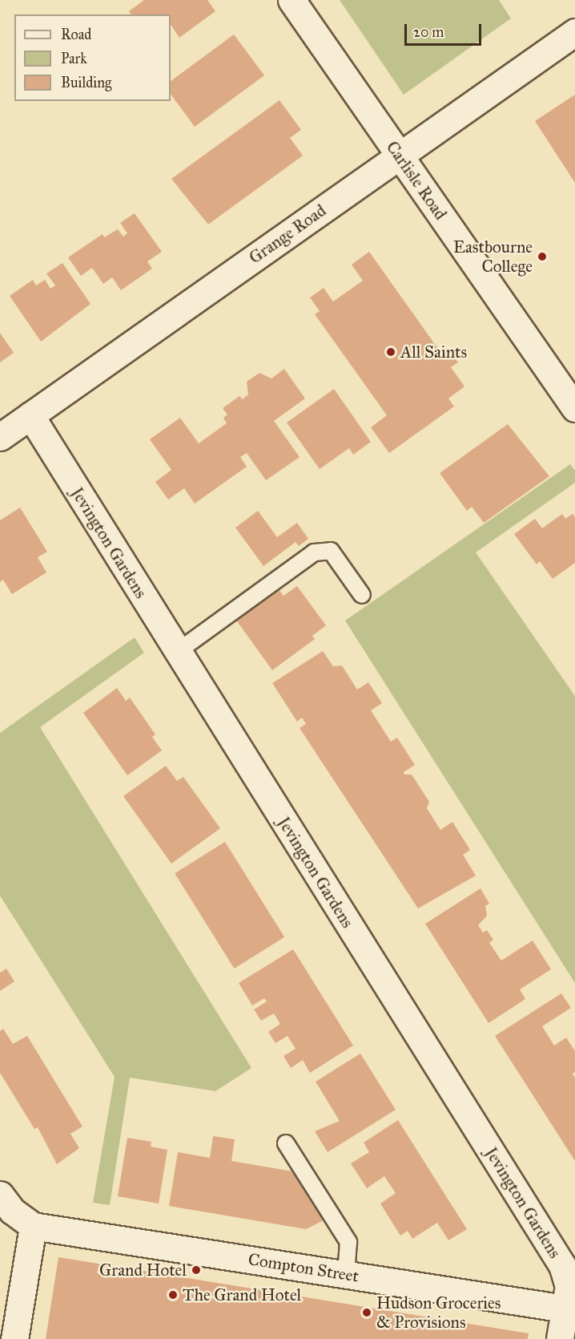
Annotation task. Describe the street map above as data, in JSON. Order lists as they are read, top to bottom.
{
  "streets": {
    "street": [
      "Carlisle Road",
      "Grange Road",
      "Jevington Gardens",
      "Compton Street"
    ]
  },
  "crossings": [
    ["Carlisle Road", "Grange Road"],
    ["Grange Road", "Jevington Gardens"],
    ["Jevington Gardens", "Compton Street"]
  ],
  "places": [
    "Eastbourne College",
    "All Saints",
    "Grand Hotel",
    "The Grand Hotel",
    "Hudson Groceries & Provisions"
  ],
  "legend": ["Road", "Park", "Building"],
  "scale_bar": "20 m"
}
